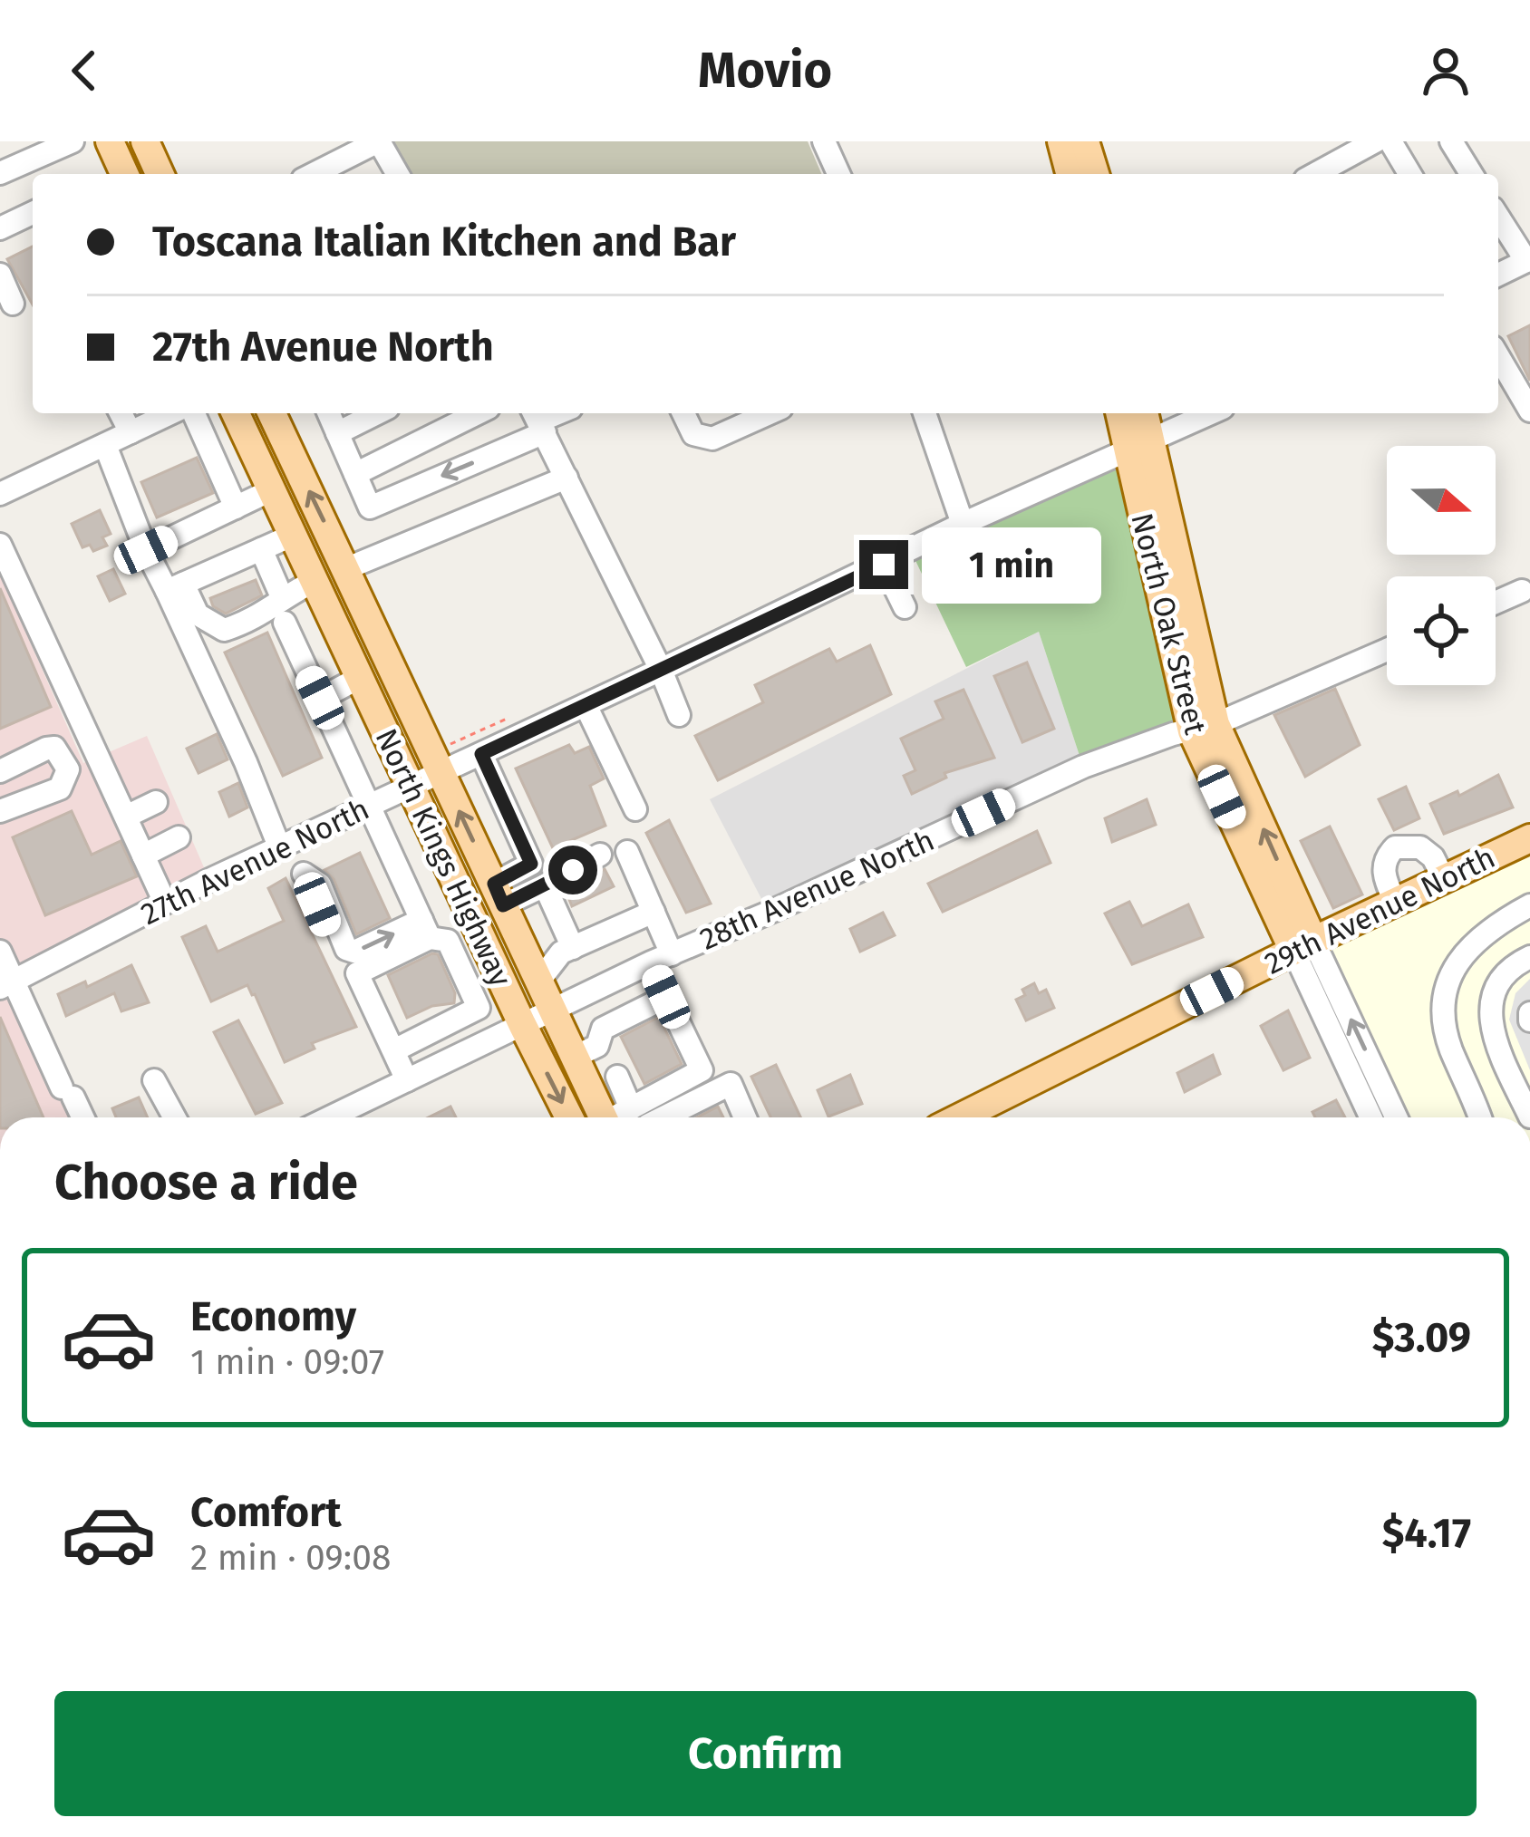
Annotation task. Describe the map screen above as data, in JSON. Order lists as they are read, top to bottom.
{
  "streets": {
    "main road": ["North Oak Street", "North Kings Highway", "29th Avenue North"],
    "street": ["27th Avenue North", "28th Avenue North"]
  },
  "crossings": [
    ["North Oak Street", "27th Avenue North"],
    ["North Oak Street", "28th Avenue North"],
    ["North Oak Street", "29th Avenue North"],
    ["North Kings Highway", "27th Avenue North"],
    ["North Kings Highway", "28th Avenue North"]
  ],
  "north": "right",
  "page": {
    "header": "Movio",
    "banner": ["Toscana Italian Kitchen and Bar", "27th Avenue North"],
    "bubble": "1 min",
    "heading": "Choose a ride",
    "list": [
      {
        "name": "Economy",
        "note": "1 min · 09:07",
        "value": "$3.09"
      },
      {
        "name": "Comfort",
        "note": "2 min · 09:08",
        "value": "$4.17"
      }
    ],
    "buttons": "Confirm"
  }
}
